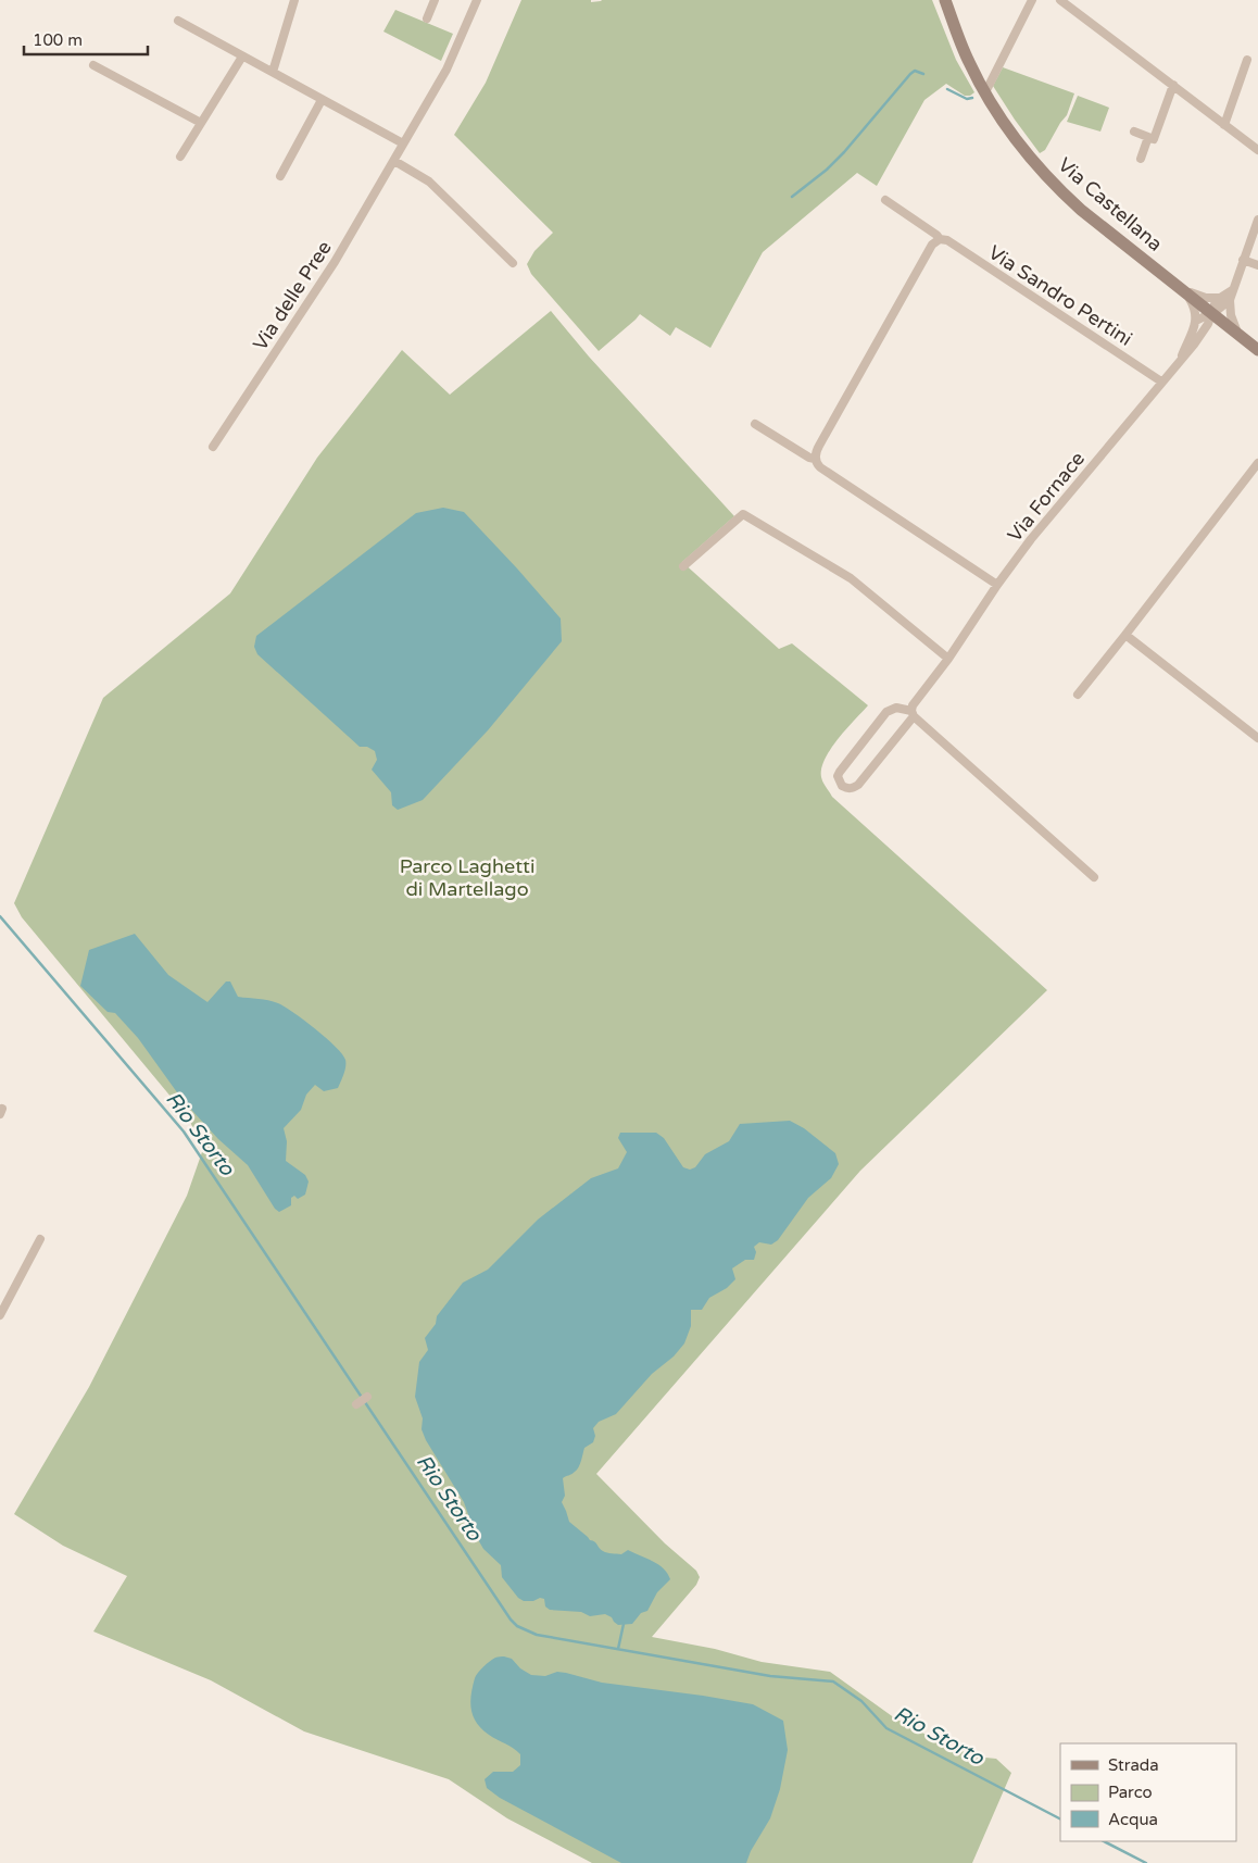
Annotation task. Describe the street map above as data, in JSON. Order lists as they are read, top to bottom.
{
  "streets": {
    "street": [
      "Via Castellana",
      "Via delle Pree",
      "Via Sandro Pertini",
      "Via Fornace"
    ]
  },
  "crossings": [
    ["Via Castellana", "Via Fornace"],
    ["Via Sandro Pertini", "Via Fornace"]
  ],
  "water": ["Rio Storto"],
  "parks": ["Parco Laghetti di Martellago"],
  "legend": ["Strada", "Parco", "Acqua"],
  "scale_bar": "100 m"
}
